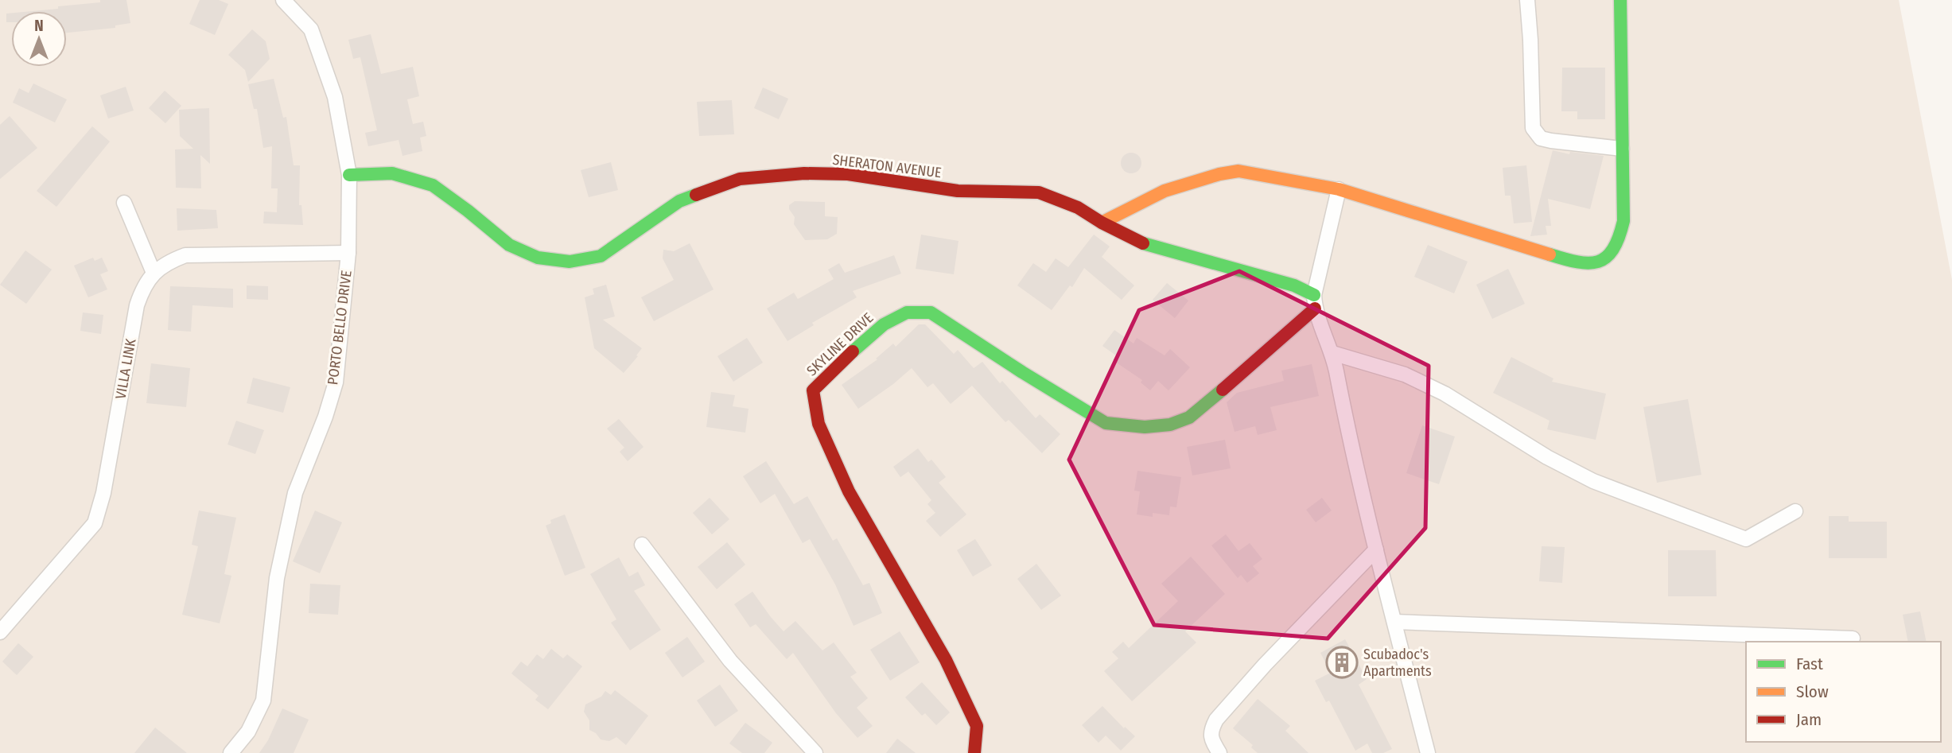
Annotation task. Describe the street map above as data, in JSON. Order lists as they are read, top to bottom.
{
  "streets": {
    "street": [
      "SHERATON AVENUE",
      "PORTO BELLO DRIVE",
      "SKYLINE DRIVE",
      "VILLA LINK"
    ]
  },
  "crossings": [
    ["SHERATON AVENUE", "PORTO BELLO DRIVE"],
    ["SHERATON AVENUE", "SKYLINE DRIVE"],
    ["PORTO BELLO DRIVE", "VILLA LINK"]
  ],
  "places": {
    "building": ["Scubadoc's Apartments"]
  },
  "legend": ["Fast", "Slow", "Jam"],
  "north": "top"
}
